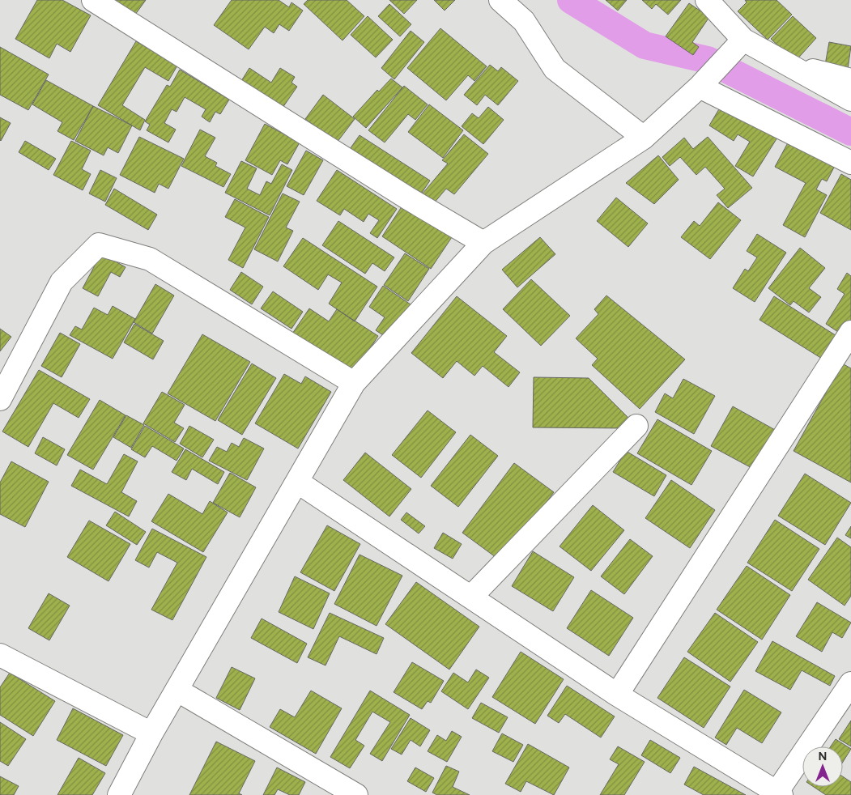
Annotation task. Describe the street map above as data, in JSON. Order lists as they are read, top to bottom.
{
  "north": "top"
}
